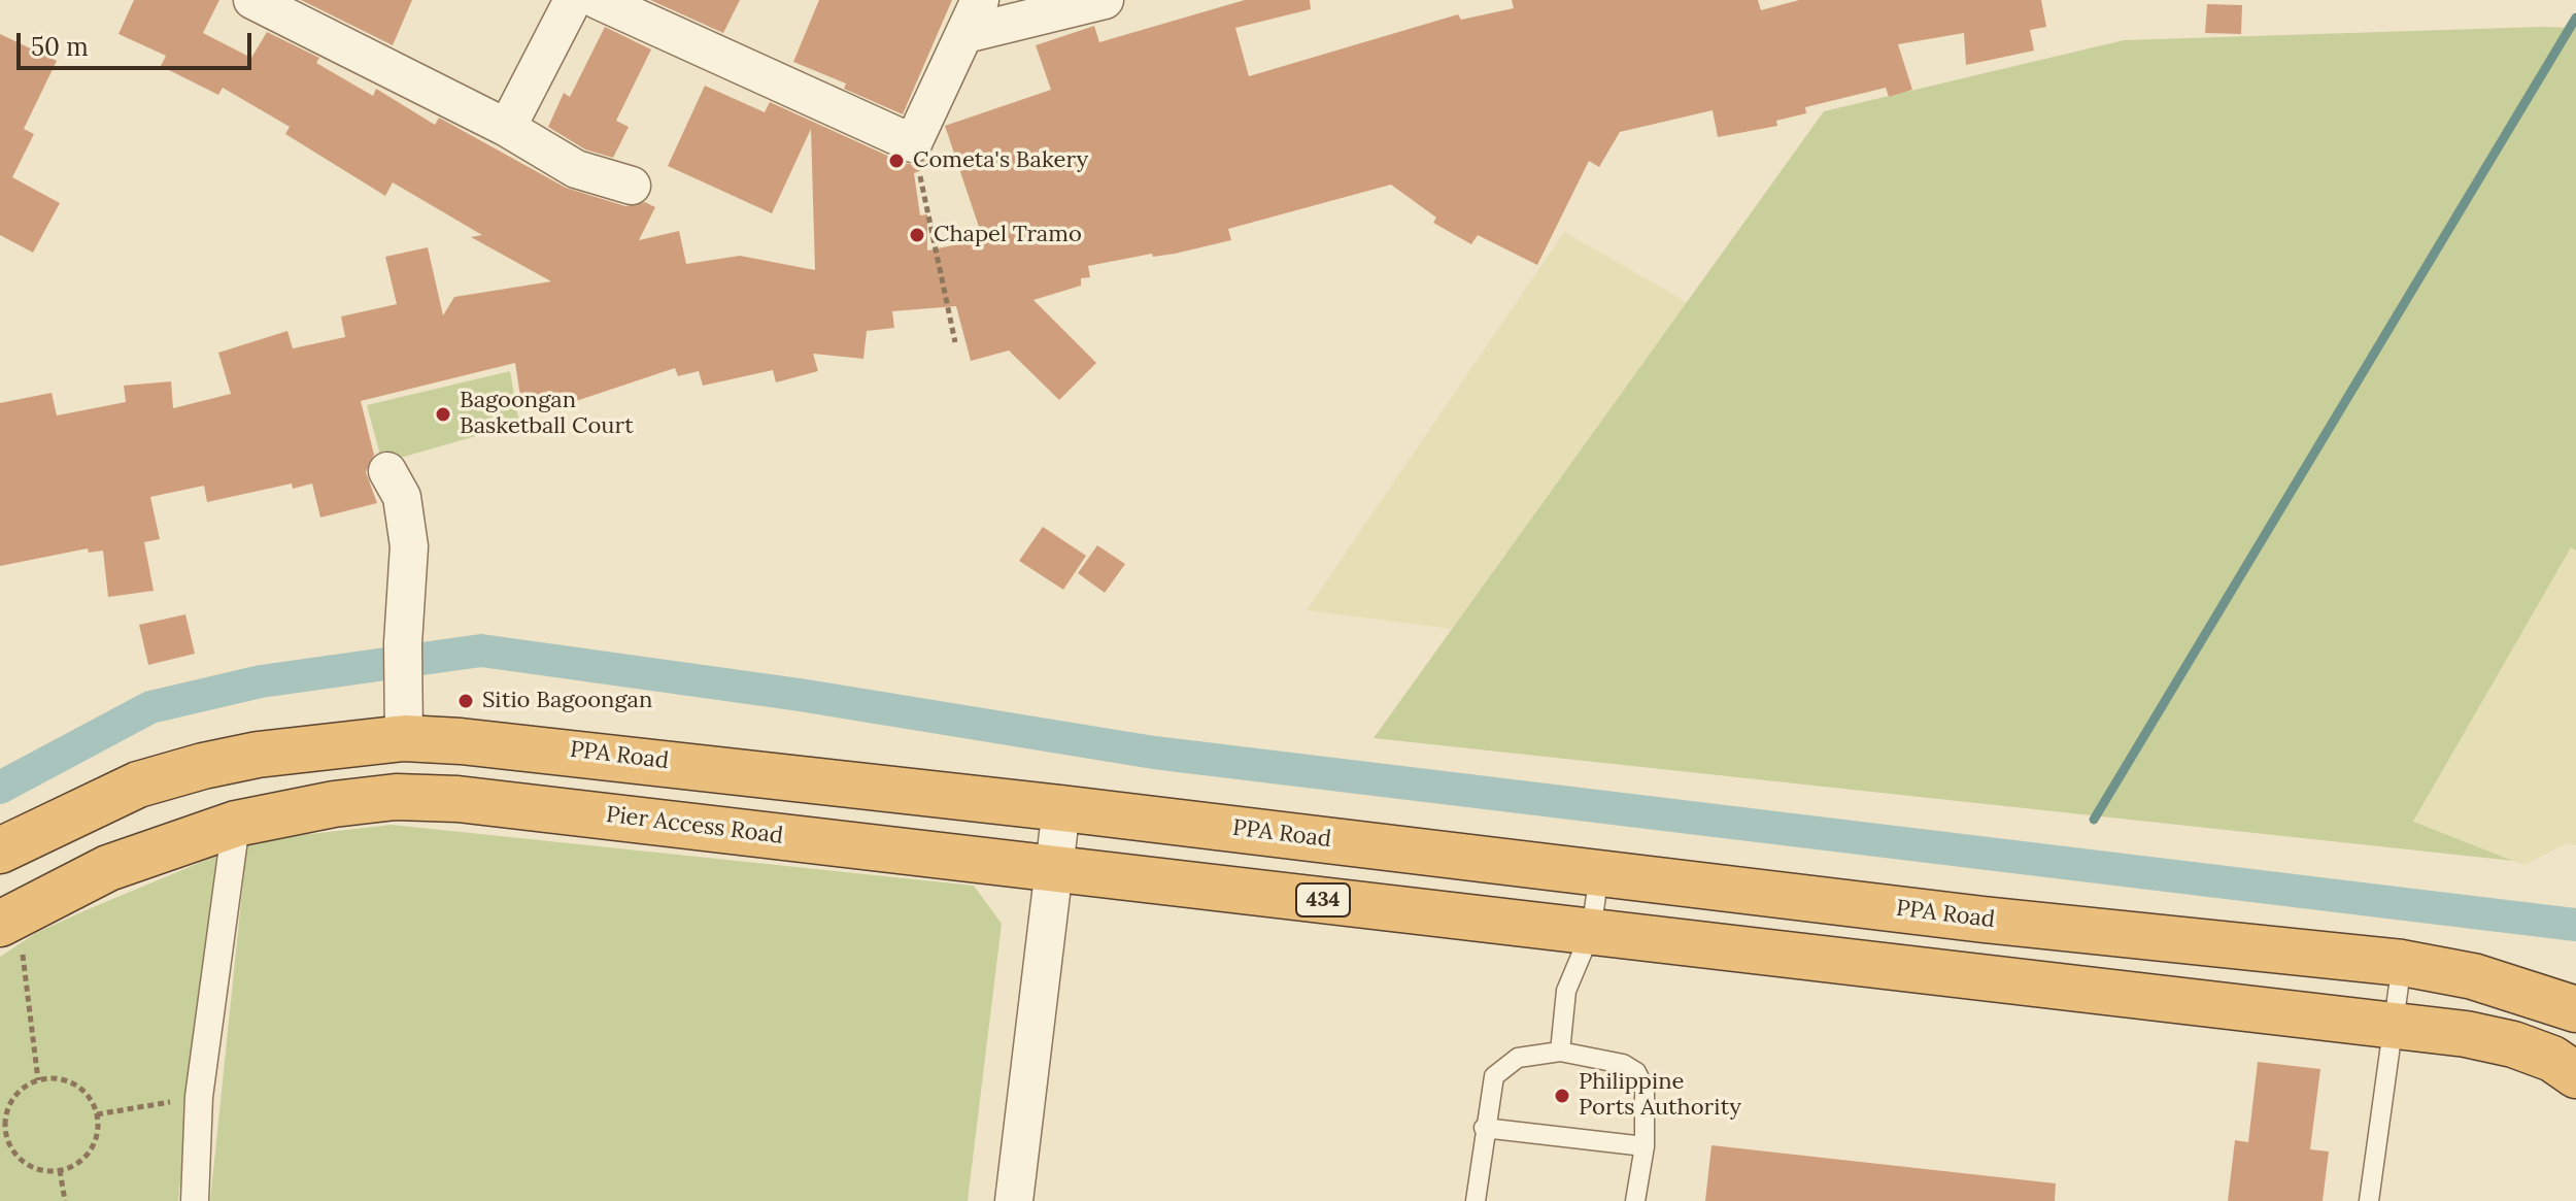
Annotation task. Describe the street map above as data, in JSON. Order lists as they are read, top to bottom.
{
  "streets": {
    "highway": ["PPA Road", "Pier Access Road", "434"]
  },
  "crossings": [
    ["Pier Access Road", "434"]
  ],
  "places": [
    "Cometa's Bakery",
    "Chapel Tramo",
    "Bagoongan Basketball Court",
    "Sitio Bagoongan",
    "Philippine Ports Authority"
  ],
  "scale_bar": "50 m"
}
